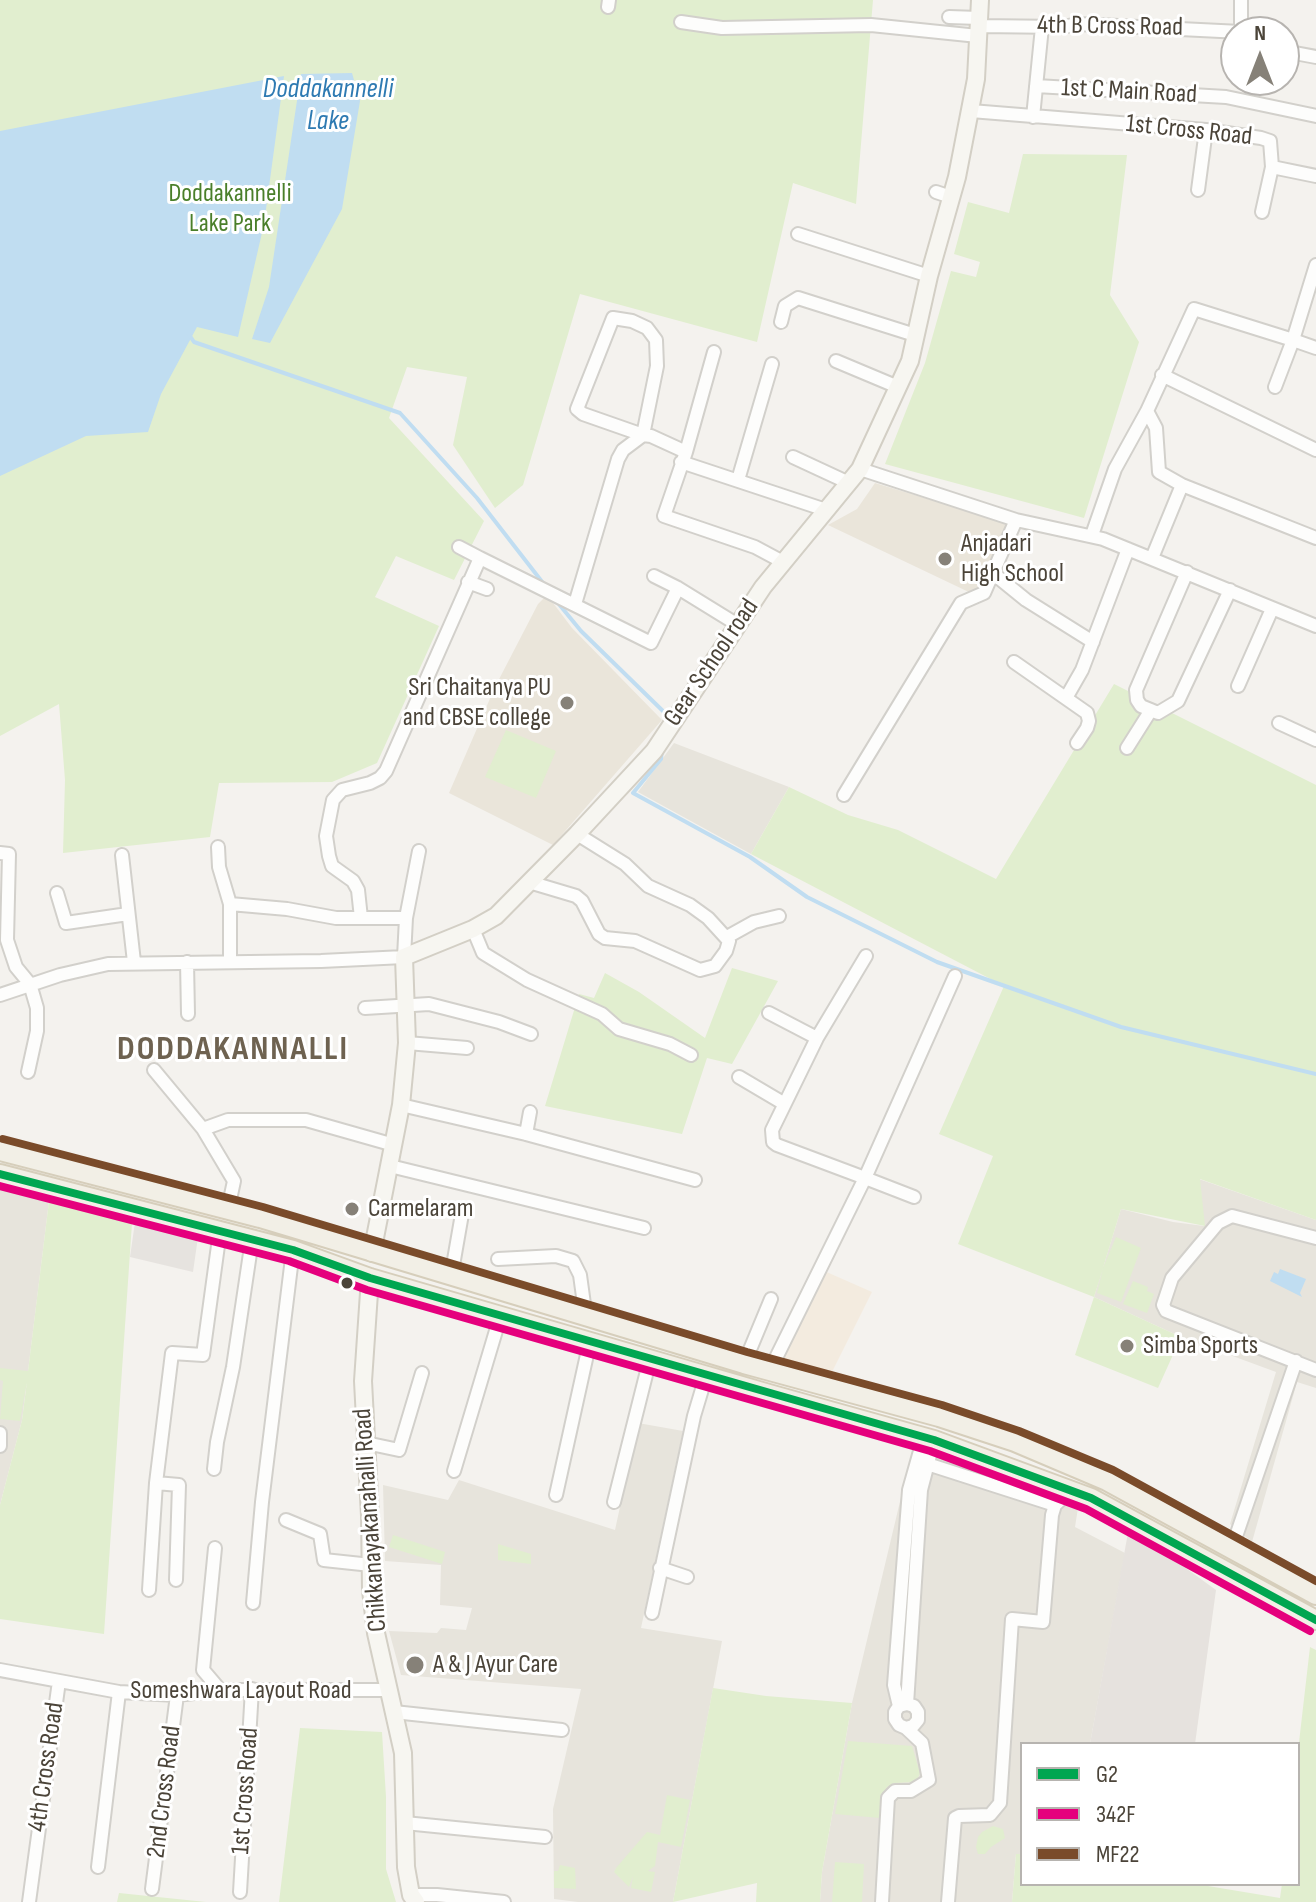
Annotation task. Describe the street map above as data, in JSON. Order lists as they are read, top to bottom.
{
  "streets": {
    "main road": ["Gear School road", "Chikkanayakanahalli Road"],
    "street": [
      "4th B Cross Road",
      "1st C Main Road",
      "1st Cross Road",
      "Someshwara Layout Road",
      "4th Cross Road",
      "2nd Cross Road"
    ]
  },
  "crossings": [
    ["4th B Cross Road", "Gear School road"],
    ["1st Cross Road", "Gear School road"],
    ["1st Cross Road", "Someshwara Layout Road"],
    ["Chikkanayakanahalli Road", "Someshwara Layout Road"],
    ["Someshwara Layout Road", "4th Cross Road"],
    ["Someshwara Layout Road", "2nd Cross Road"]
  ],
  "districts": ["DODDAKANNALLI"],
  "water": ["Doddakannelli Lake"],
  "parks": ["Doddakannelli Lake Park"],
  "places": [
    "Anjadari High School",
    "Sri Chaitanya PU and CBSE college",
    "Carmelaram",
    "Simba Sports",
    "A & J Ayur Care"
  ],
  "lines": ["transit line MF22", "transit line G2", "transit line 342F"],
  "legend": ["G2", "342F", "MF22"],
  "north": "top"
}
